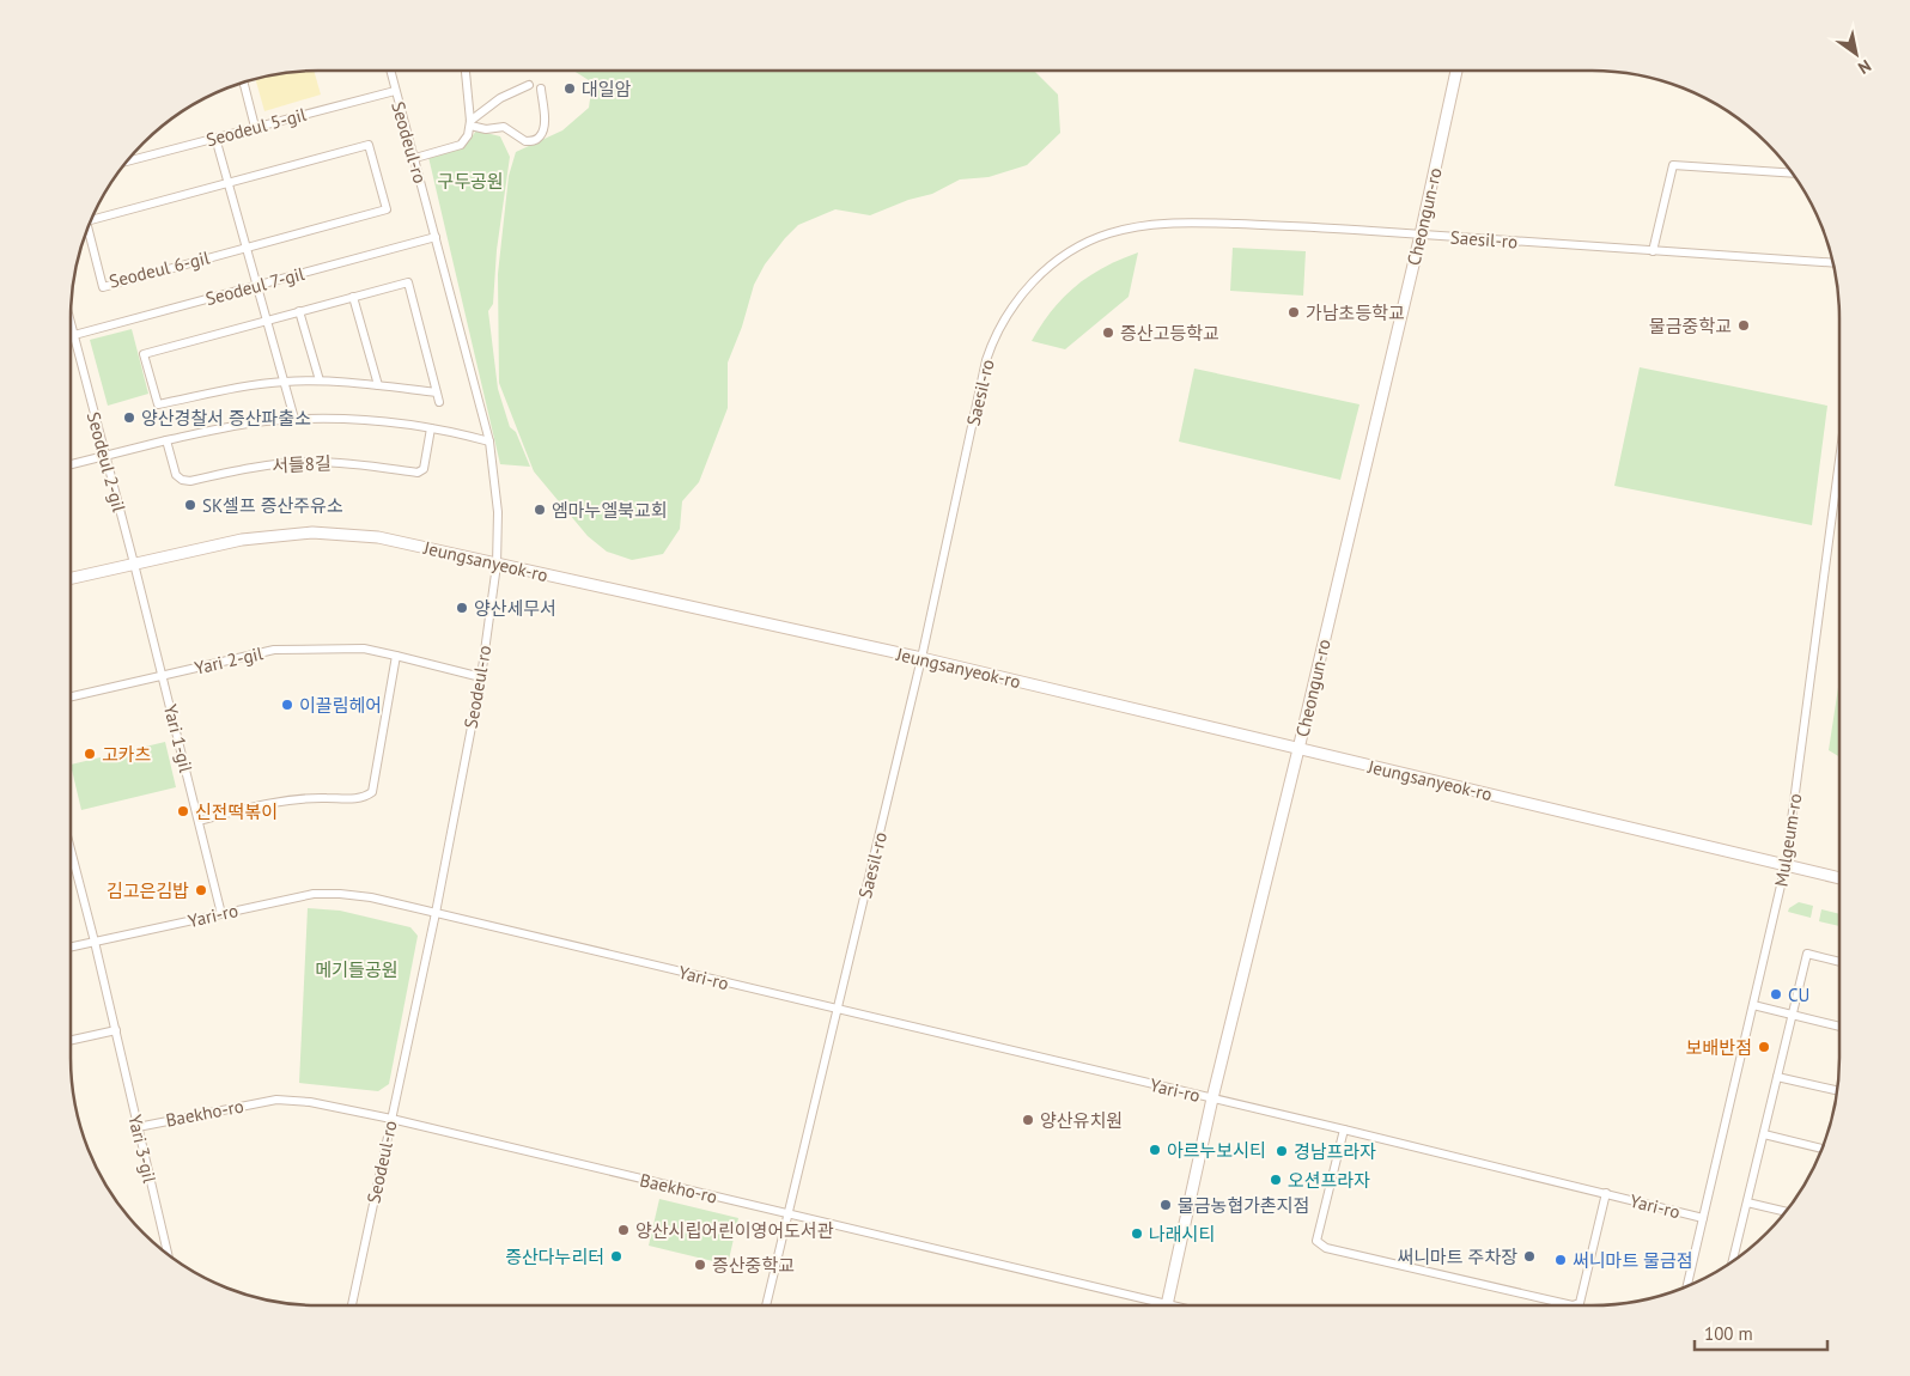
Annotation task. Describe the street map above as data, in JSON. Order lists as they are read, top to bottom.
{
  "streets": {
    "street": [
      "Seodeul 5-gil",
      "Seodeul-ro",
      "Cheongun-ro",
      "Saesil-ro",
      "Seodeul 6-gil",
      "Seodeul 7-gil",
      "Seodeul 2-gil",
      "서들8길",
      "Jeungsanyeok-ro",
      "Yari 2-gil",
      "Yari 1-gil",
      "Mulgeum-ro",
      "Yari-ro",
      "Baekho-ro",
      "Yari 3-gil"
    ]
  },
  "crossings": [
    ["Seodeul 5-gil", "Seodeul-ro"],
    ["Seodeul-ro", "Seodeul 7-gil"],
    ["Seodeul-ro", "Jeungsanyeok-ro"],
    ["Seodeul-ro", "Yari 2-gil"],
    ["Seodeul-ro", "Yari-ro"],
    ["Seodeul-ro", "Baekho-ro"],
    ["Cheongun-ro", "Saesil-ro"],
    ["Cheongun-ro", "Jeungsanyeok-ro"],
    ["Cheongun-ro", "Yari-ro"],
    ["Cheongun-ro", "Baekho-ro"],
    ["Saesil-ro", "Jeungsanyeok-ro"],
    ["Saesil-ro", "Yari-ro"],
    ["Saesil-ro", "Baekho-ro"],
    ["Seodeul 7-gil", "Seodeul 2-gil"],
    ["Seodeul 2-gil", "Jeungsanyeok-ro"],
    ["Seodeul 2-gil", "Yari 1-gil"],
    ["Jeungsanyeok-ro", "Yari 1-gil"],
    ["Jeungsanyeok-ro", "Mulgeum-ro"],
    ["Yari 2-gil", "Yari 1-gil"],
    ["Yari 1-gil", "Yari-ro"],
    ["Mulgeum-ro", "Yari-ro"],
    ["Yari-ro", "Yari 3-gil"],
    ["Baekho-ro", "Yari 3-gil"]
  ],
  "parks": ["구두공원", "메기들공원"],
  "places": [
    "대일암",
    "가남초등학교",
    "물금중학교",
    "증산고등학교",
    "양산경찰서 증산파출소",
    "SK셀프 증산주유소",
    "엠마누엘북교회",
    "양산세무서",
    "이끌림헤어",
    "고카츠",
    "신전떡볶이",
    "김고은김밥",
    "CU",
    "보배반점",
    "양산유치원",
    "아르누보시티",
    "경남프라자",
    "오션프라자",
    "물금농협가촌지점",
    "양산시립어린이영어도서관",
    "나래시티",
    "증산다누리터",
    "써니마트 주차장",
    "써니마트 물금점",
    "증산중학교"
  ],
  "scale_bar": "100 m",
  "north": "bottom right"
}
